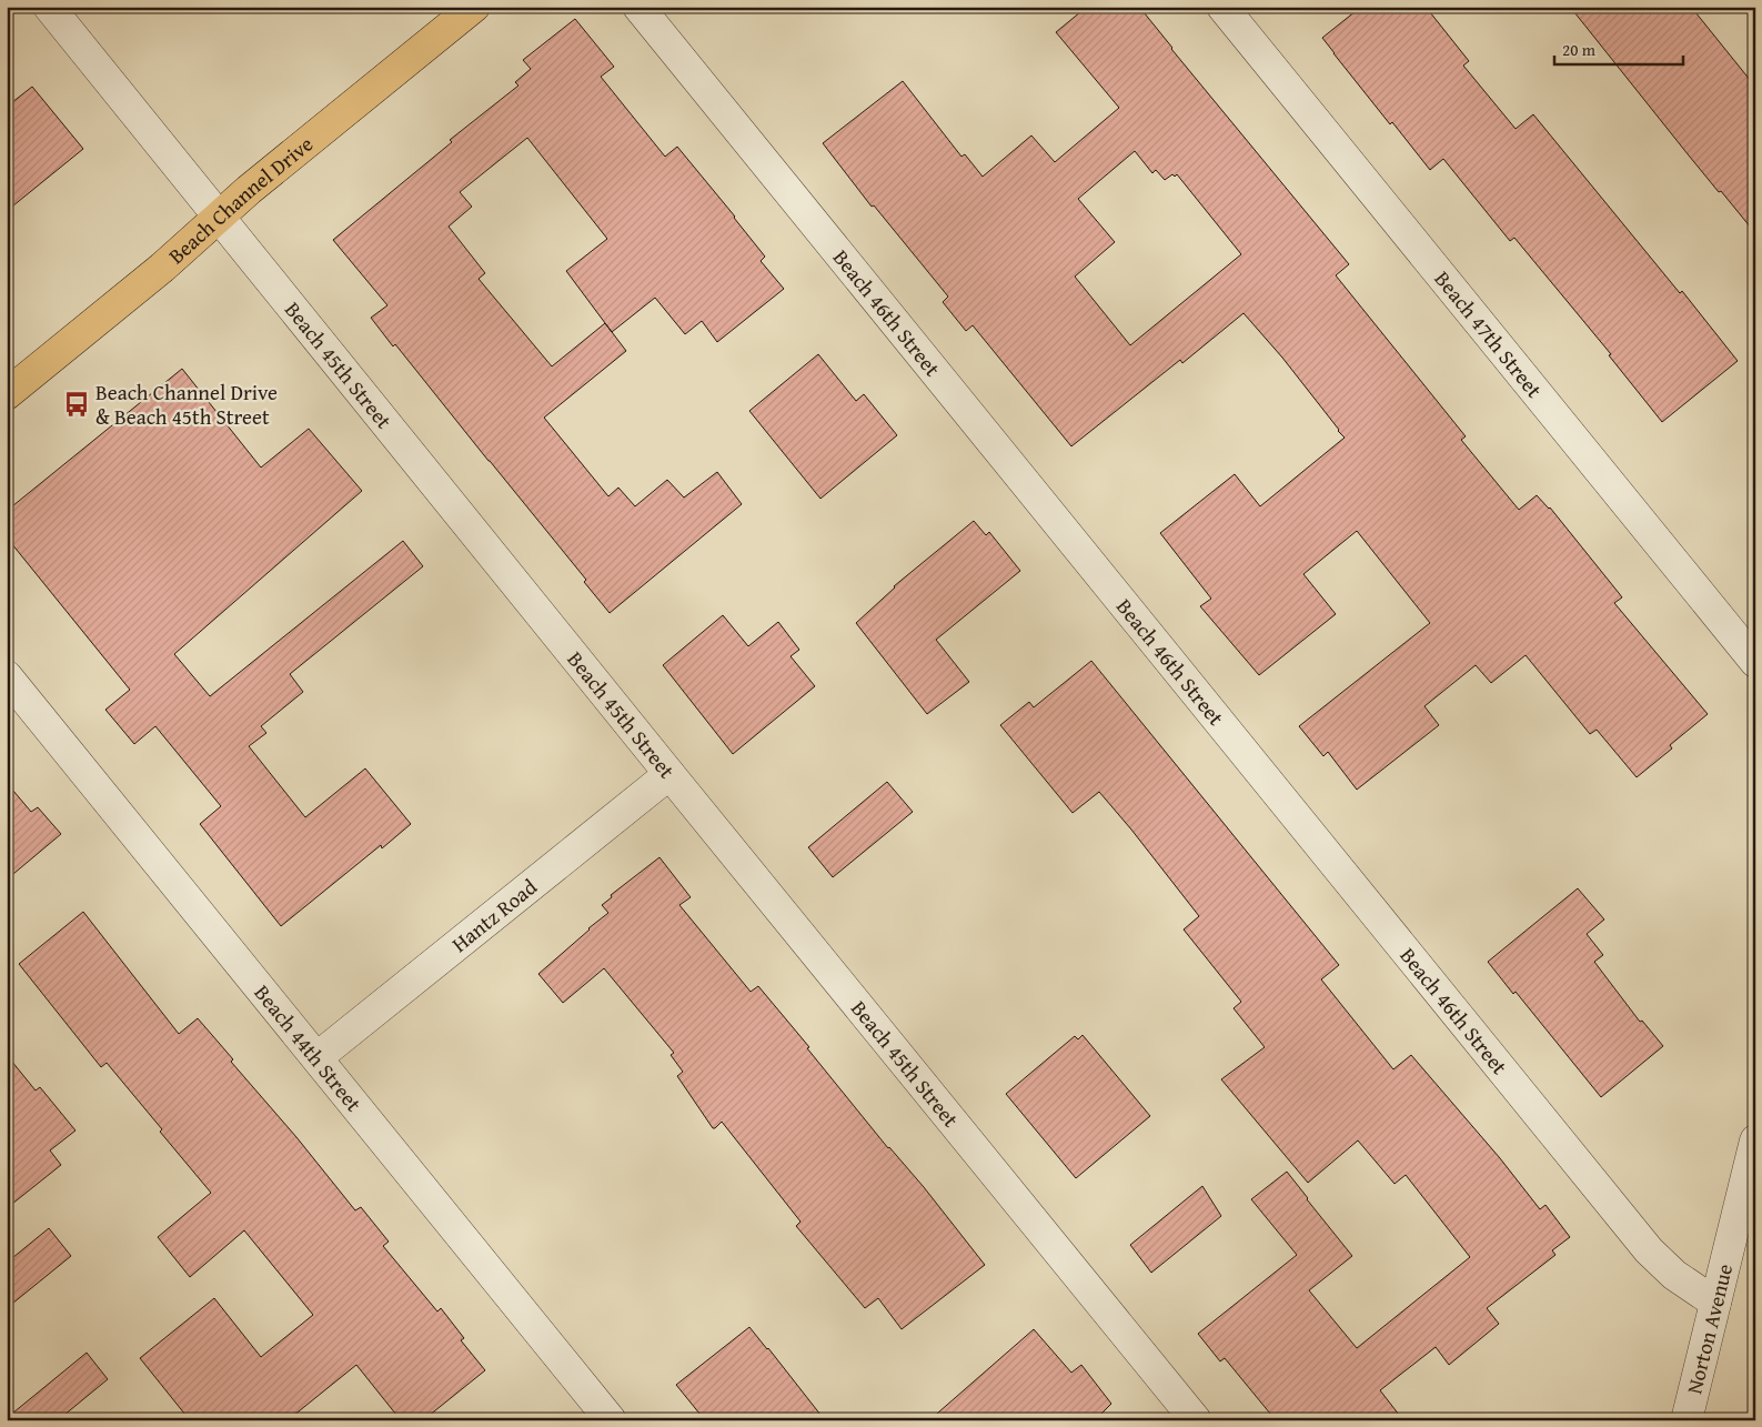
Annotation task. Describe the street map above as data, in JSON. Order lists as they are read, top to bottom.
{
  "streets": {
    "main road": ["Beach Channel Drive"],
    "street": [
      "Beach 46th Street",
      "Beach 47th Street",
      "Beach 45th Street",
      "Hantz Road",
      "Beach 44th Street",
      "Norton Avenue"
    ]
  },
  "crossings": [
    ["Beach Channel Drive", "Beach 45th Street"],
    ["Beach 46th Street", "Norton Avenue"],
    ["Beach 45th Street", "Hantz Road"],
    ["Hantz Road", "Beach 44th Street"]
  ],
  "places": {
    "bus stop": ["Beach Channel Drive & Beach 45th Street"]
  },
  "scale_bar": "20 m"
}
